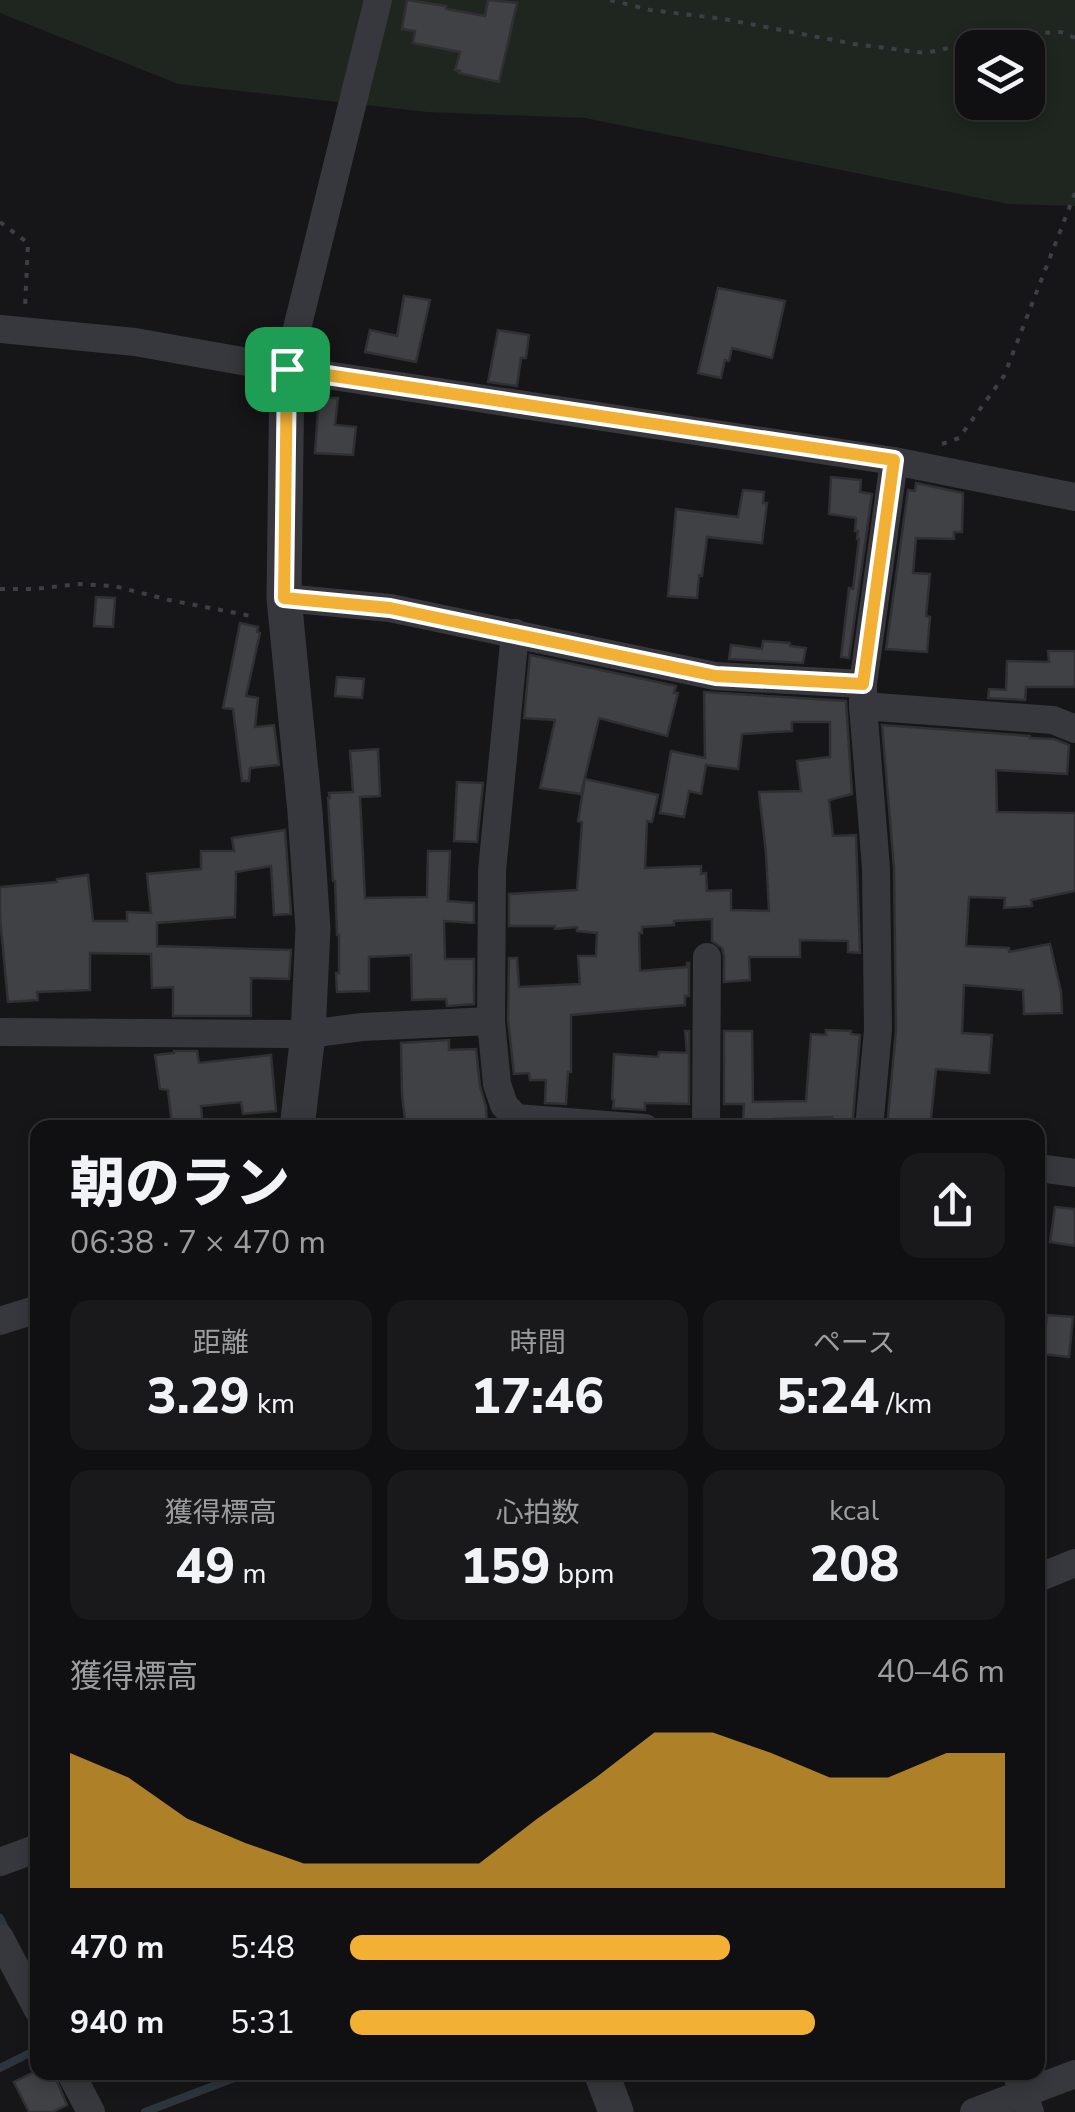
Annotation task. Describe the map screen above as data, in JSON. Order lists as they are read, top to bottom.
{
  "page": {
    "heading": ["朝のラン", "06:38 · 7 × 470 m"],
    "stats": [
      ["距離", "3.29 km"],
      ["時間", "17:46"],
      ["ペース", "5:24 /km"],
      ["獲得標高", "49 m"],
      ["心拍数", "159 bpm"],
      ["kcal", "208"]
    ],
    "chart": ["獲得標高", "40–46 m"],
    "list": [
      {
        "name": "470 m",
        "note": "5:48"
      },
      {
        "name": "940 m",
        "note": "5:31"
      }
    ]
  }
}
